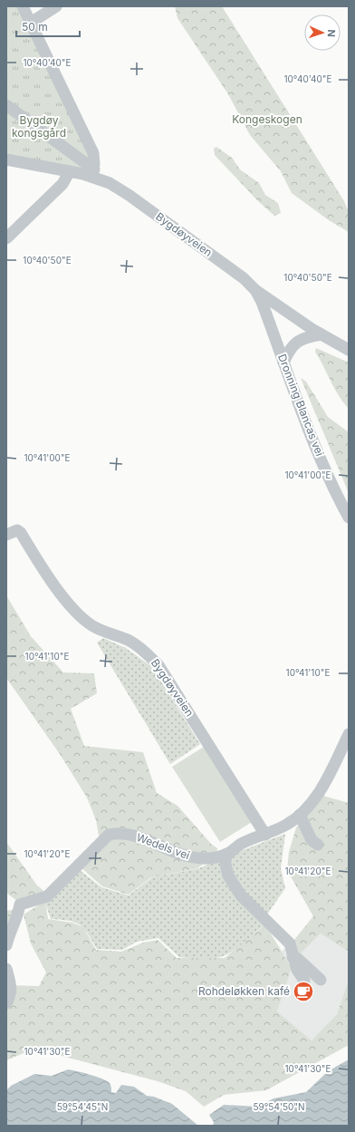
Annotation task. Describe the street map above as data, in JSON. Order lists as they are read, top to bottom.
{
  "streets": {
    "street": ["Bygdøyveien", "Dronning Blancas vei", "Wedels vei"]
  },
  "crossings": [
    ["Bygdøyveien", "Dronning Blancas vei"],
    ["Bygdøyveien", "Wedels vei"]
  ],
  "parks": ["Kongeskogen", "Bygdøy kongsgård"],
  "places": {
    "cafe": ["Rohdeløkken kafé"]
  },
  "scale_bar": "50 m",
  "north": "right",
  "coordinates": [
    "10°40'40\"E",
    "10°40'50\"E",
    "10°41'00\"E",
    "10°41'10\"E",
    "10°41'20\"E",
    "10°41'30\"E",
    "59°54'45\"N",
    "59°54'50\"N"
  ]
}
